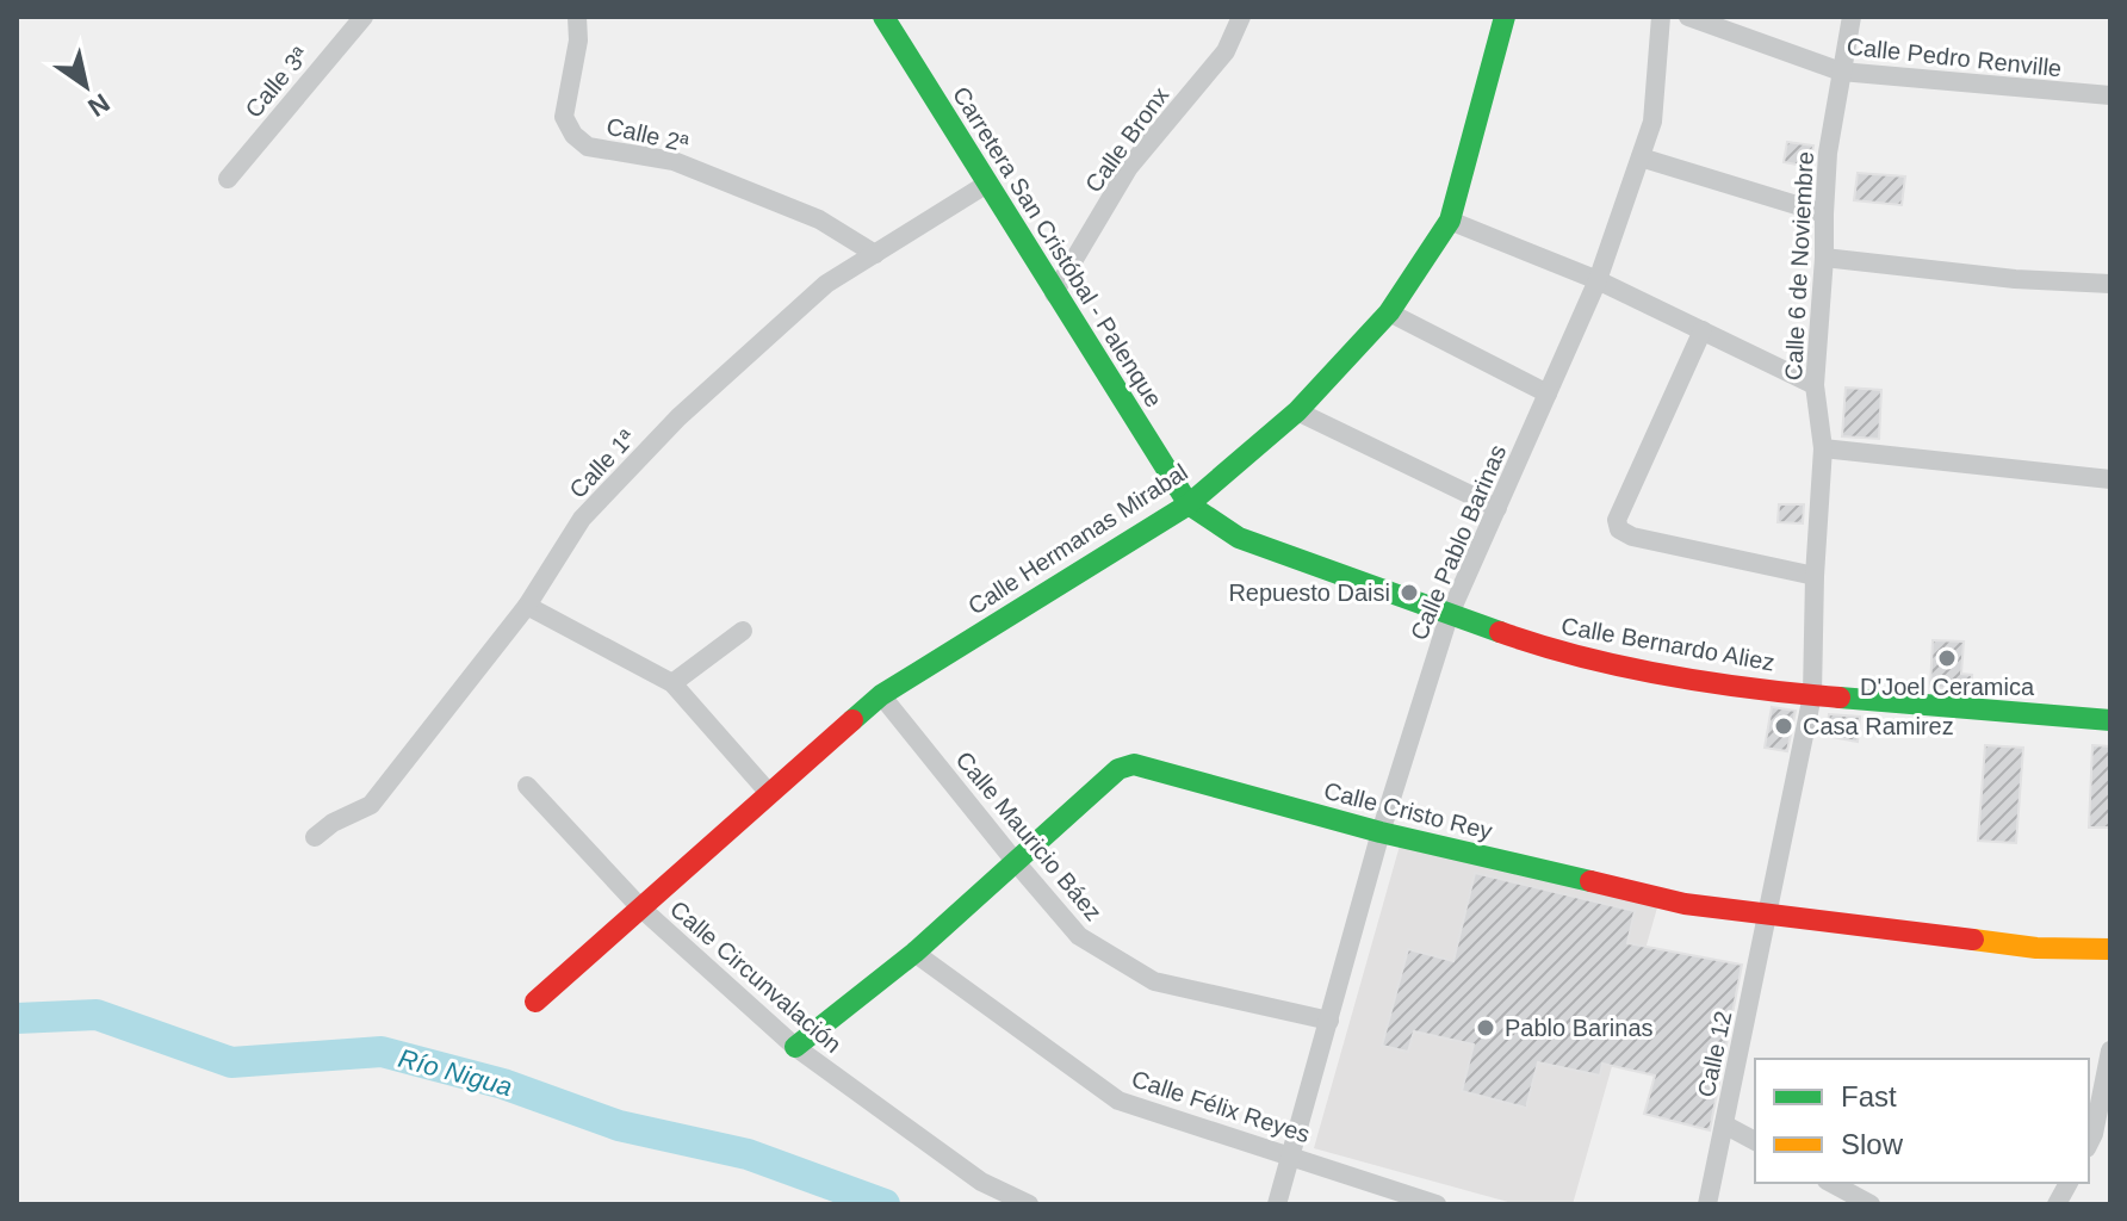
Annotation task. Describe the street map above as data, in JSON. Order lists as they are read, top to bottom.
{
  "streets": {
    "street": [
      "Calle Pedro Renville",
      "Calle 3ª",
      "Calle 2ª",
      "Calle Bronx",
      "Carretera San Cristóbal - Palenque",
      "Calle 6 de Noviembre",
      "Calle 1ª",
      "Calle Hermanas Mirabal",
      "Calle Pablo Barinas",
      "Calle Bernardo Aliez",
      "Calle Cristo Rey",
      "Calle Mauricio Báez",
      "Calle Circunvalación",
      "Calle 12",
      "Calle Félix Reyes"
    ]
  },
  "crossings": [
    ["Calle Pedro Renville", "Calle 6 de Noviembre"],
    ["Calle 2ª", "Calle 1ª"],
    ["Calle Bronx", "Carretera San Cristóbal - Palenque"],
    ["Carretera San Cristóbal - Palenque", "Calle 1ª"],
    ["Carretera San Cristóbal - Palenque", "Calle Hermanas Mirabal"],
    ["Carretera San Cristóbal - Palenque", "Calle Bernardo Aliez"],
    ["Calle 6 de Noviembre", "Calle Bernardo Aliez"],
    ["Calle 6 de Noviembre", "Calle Cristo Rey"],
    ["Calle 6 de Noviembre", "Calle 12"],
    ["Calle Hermanas Mirabal", "Calle Bernardo Aliez"],
    ["Calle Hermanas Mirabal", "Calle Mauricio Báez"],
    ["Calle Hermanas Mirabal", "Calle Circunvalación"],
    ["Calle Pablo Barinas", "Calle Bernardo Aliez"],
    ["Calle Pablo Barinas", "Calle Cristo Rey"],
    ["Calle Pablo Barinas", "Calle Mauricio Báez"],
    ["Calle Pablo Barinas", "Calle Félix Reyes"],
    ["Calle Cristo Rey", "Calle Mauricio Báez"],
    ["Calle Cristo Rey", "Calle Circunvalación"],
    ["Calle Cristo Rey", "Calle 12"],
    ["Calle Cristo Rey", "Calle Félix Reyes"]
  ],
  "water": ["Río Nigua"],
  "places": [
    "Repuesto Daisi",
    "D'Joel Ceramica",
    "Casa Ramirez",
    "Pablo Barinas"
  ],
  "legend": ["Fast", "Slow"],
  "north": "bottom right"
}
